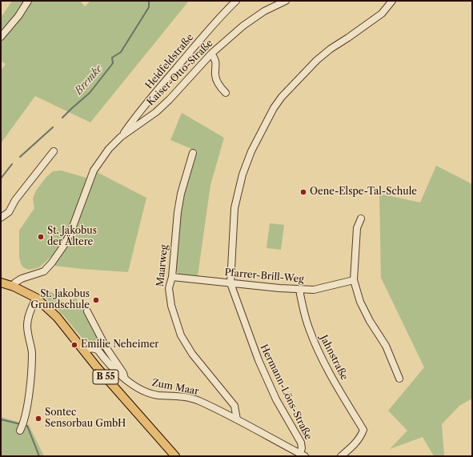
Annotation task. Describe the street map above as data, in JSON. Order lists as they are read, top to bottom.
{
  "streets": {
    "main road": ["B 55"],
    "street": [
      "Heidfeldstraße",
      "Kaiser-Otto-Straße",
      "Maarweg",
      "Pfarrer-Brill-Weg",
      "Jahnstraße",
      "Zum Maar",
      "Hermann-Löns-Straße"
    ]
  },
  "crossings": [
    ["Heidfeldstraße", "Kaiser-Otto-Straße"],
    ["Kaiser-Otto-Straße", "B 55"],
    ["Maarweg", "Pfarrer-Brill-Weg"],
    ["Maarweg", "Zum Maar"],
    ["Pfarrer-Brill-Weg", "Jahnstraße"],
    ["Pfarrer-Brill-Weg", "Hermann-Löns-Straße"],
    ["B 55", "Zum Maar"],
    ["Zum Maar", "Hermann-Löns-Straße"]
  ],
  "water": ["Bremke"],
  "places": [
    "Oene-Elspe-Tal-Schule",
    "St. Jakobus der Ältere",
    "St. Jakobus Grundschule",
    "Emilie Neheimer",
    "Sontec Sensorbau GmbH"
  ]
}
